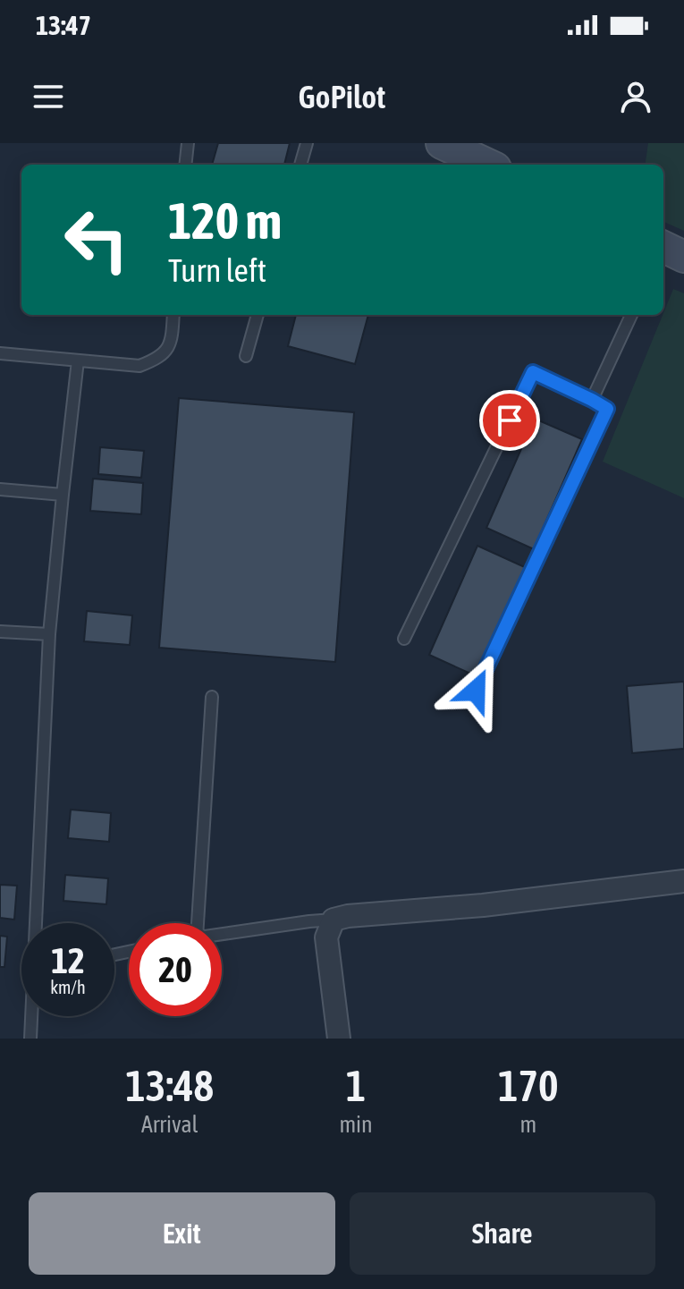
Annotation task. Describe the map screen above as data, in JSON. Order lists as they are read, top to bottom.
{
  "page": {
    "status": "13:47",
    "header": "GoPilot",
    "turn": ["120 m", "Turn left"],
    "speed": "12 km/h",
    "limit": "20",
    "eta": [
      "13:48",
      "Arrival",
      "1",
      "min",
      "170",
      "m"
    ],
    "buttons": ["Exit", "Share"]
  }
}
